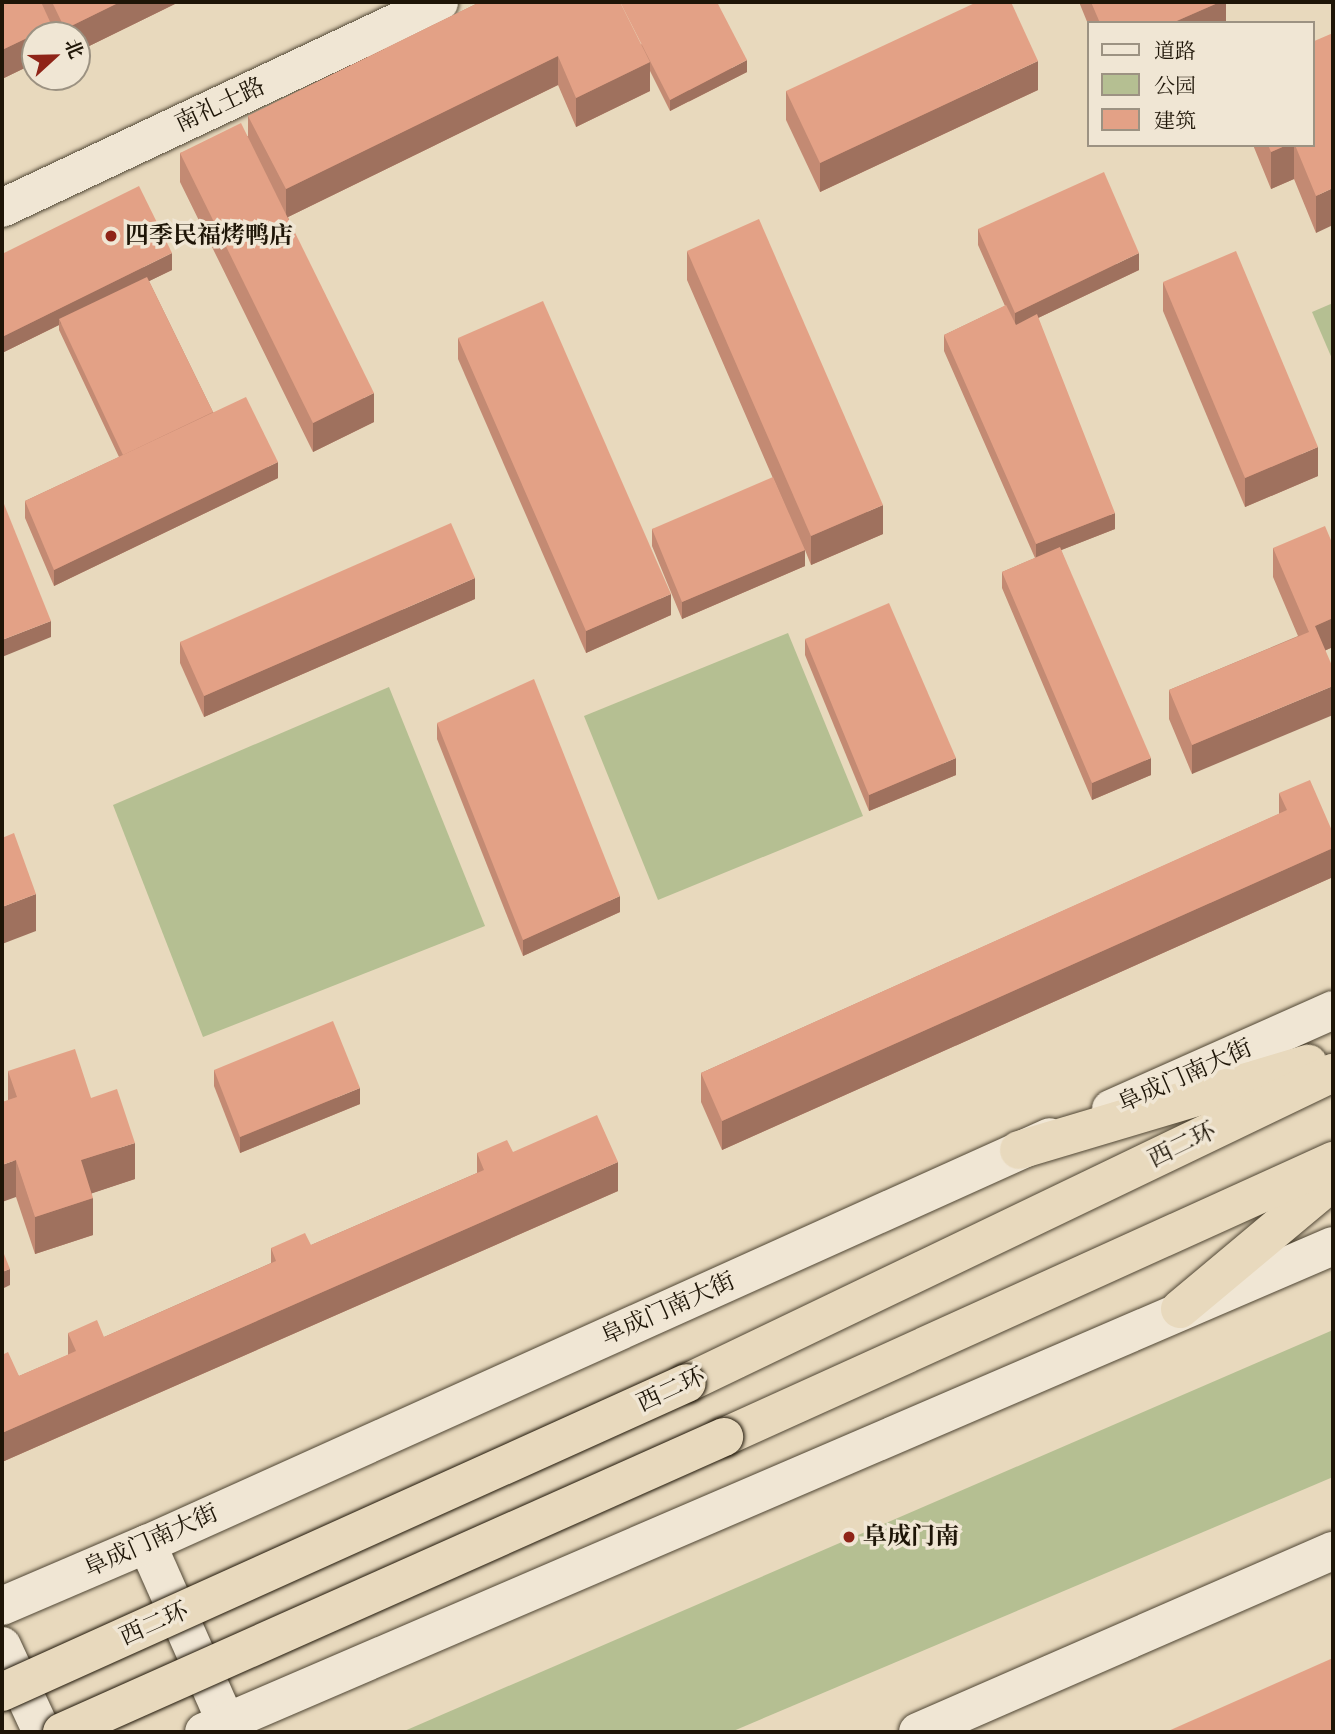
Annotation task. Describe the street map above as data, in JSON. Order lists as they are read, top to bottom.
{
  "streets": {
    "highway": ["西二环"],
    "street": ["南礼士路", "阜成门南大街"]
  },
  "places": ["四季民福烤鸭店", "阜成门南"],
  "legend": ["道路", "公园", "建筑"],
  "north": "right"
}
